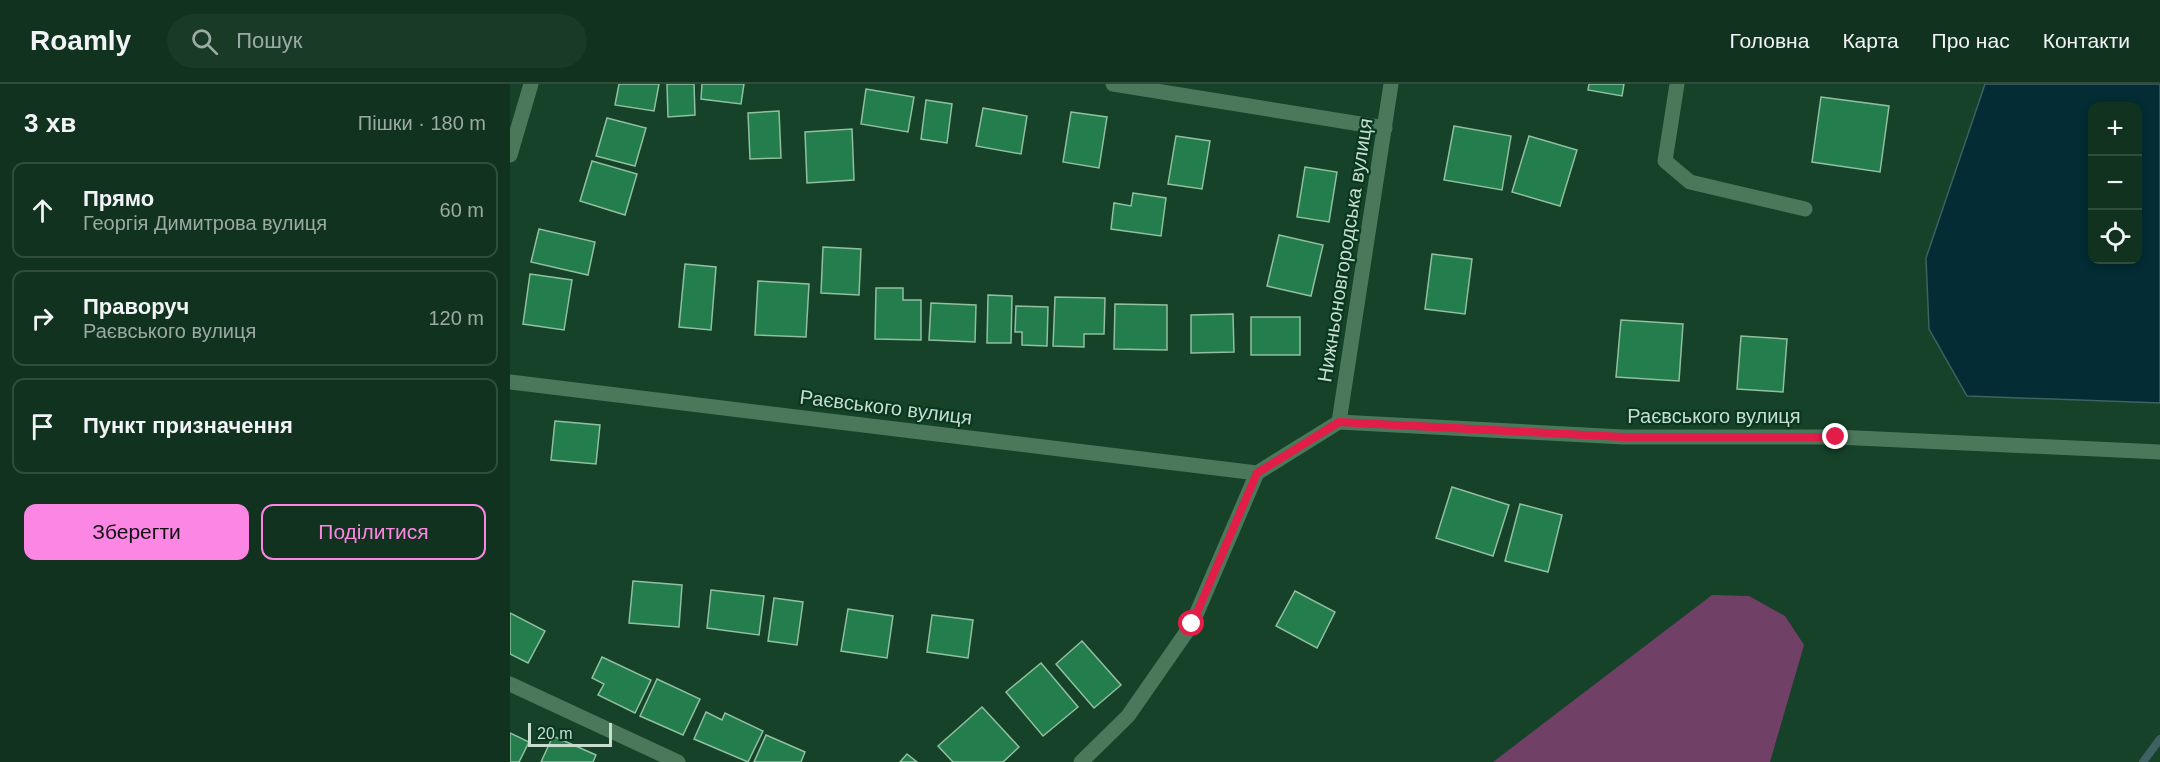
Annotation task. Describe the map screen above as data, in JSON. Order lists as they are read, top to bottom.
{
  "streets": {
    "street": ["Нижньоновгородська вулиця", "Раєвського вулиця"]
  },
  "crossings": [
    ["Нижньоновгородська вулиця", "Раєвського вулиця"]
  ],
  "scale_bar": "20 m",
  "page": {
    "header": "Roamly",
    "search": "Пошук",
    "nav": [
      "Головна",
      "Карта",
      "Про нас",
      "Контакти"
    ],
    "heading": ["3 хв", "Пішки · 180 m"],
    "map_buttons": ["+", "−"],
    "list": [
      ["Прямо", "Георгія Димитрова вулиця", "60 m"],
      ["Праворуч", "Раєвського вулиця", "120 m"],
      "Пункт призначення"
    ],
    "buttons": ["Зберегти", "Поділитися"],
    "scale": "20 m"
  }
}
